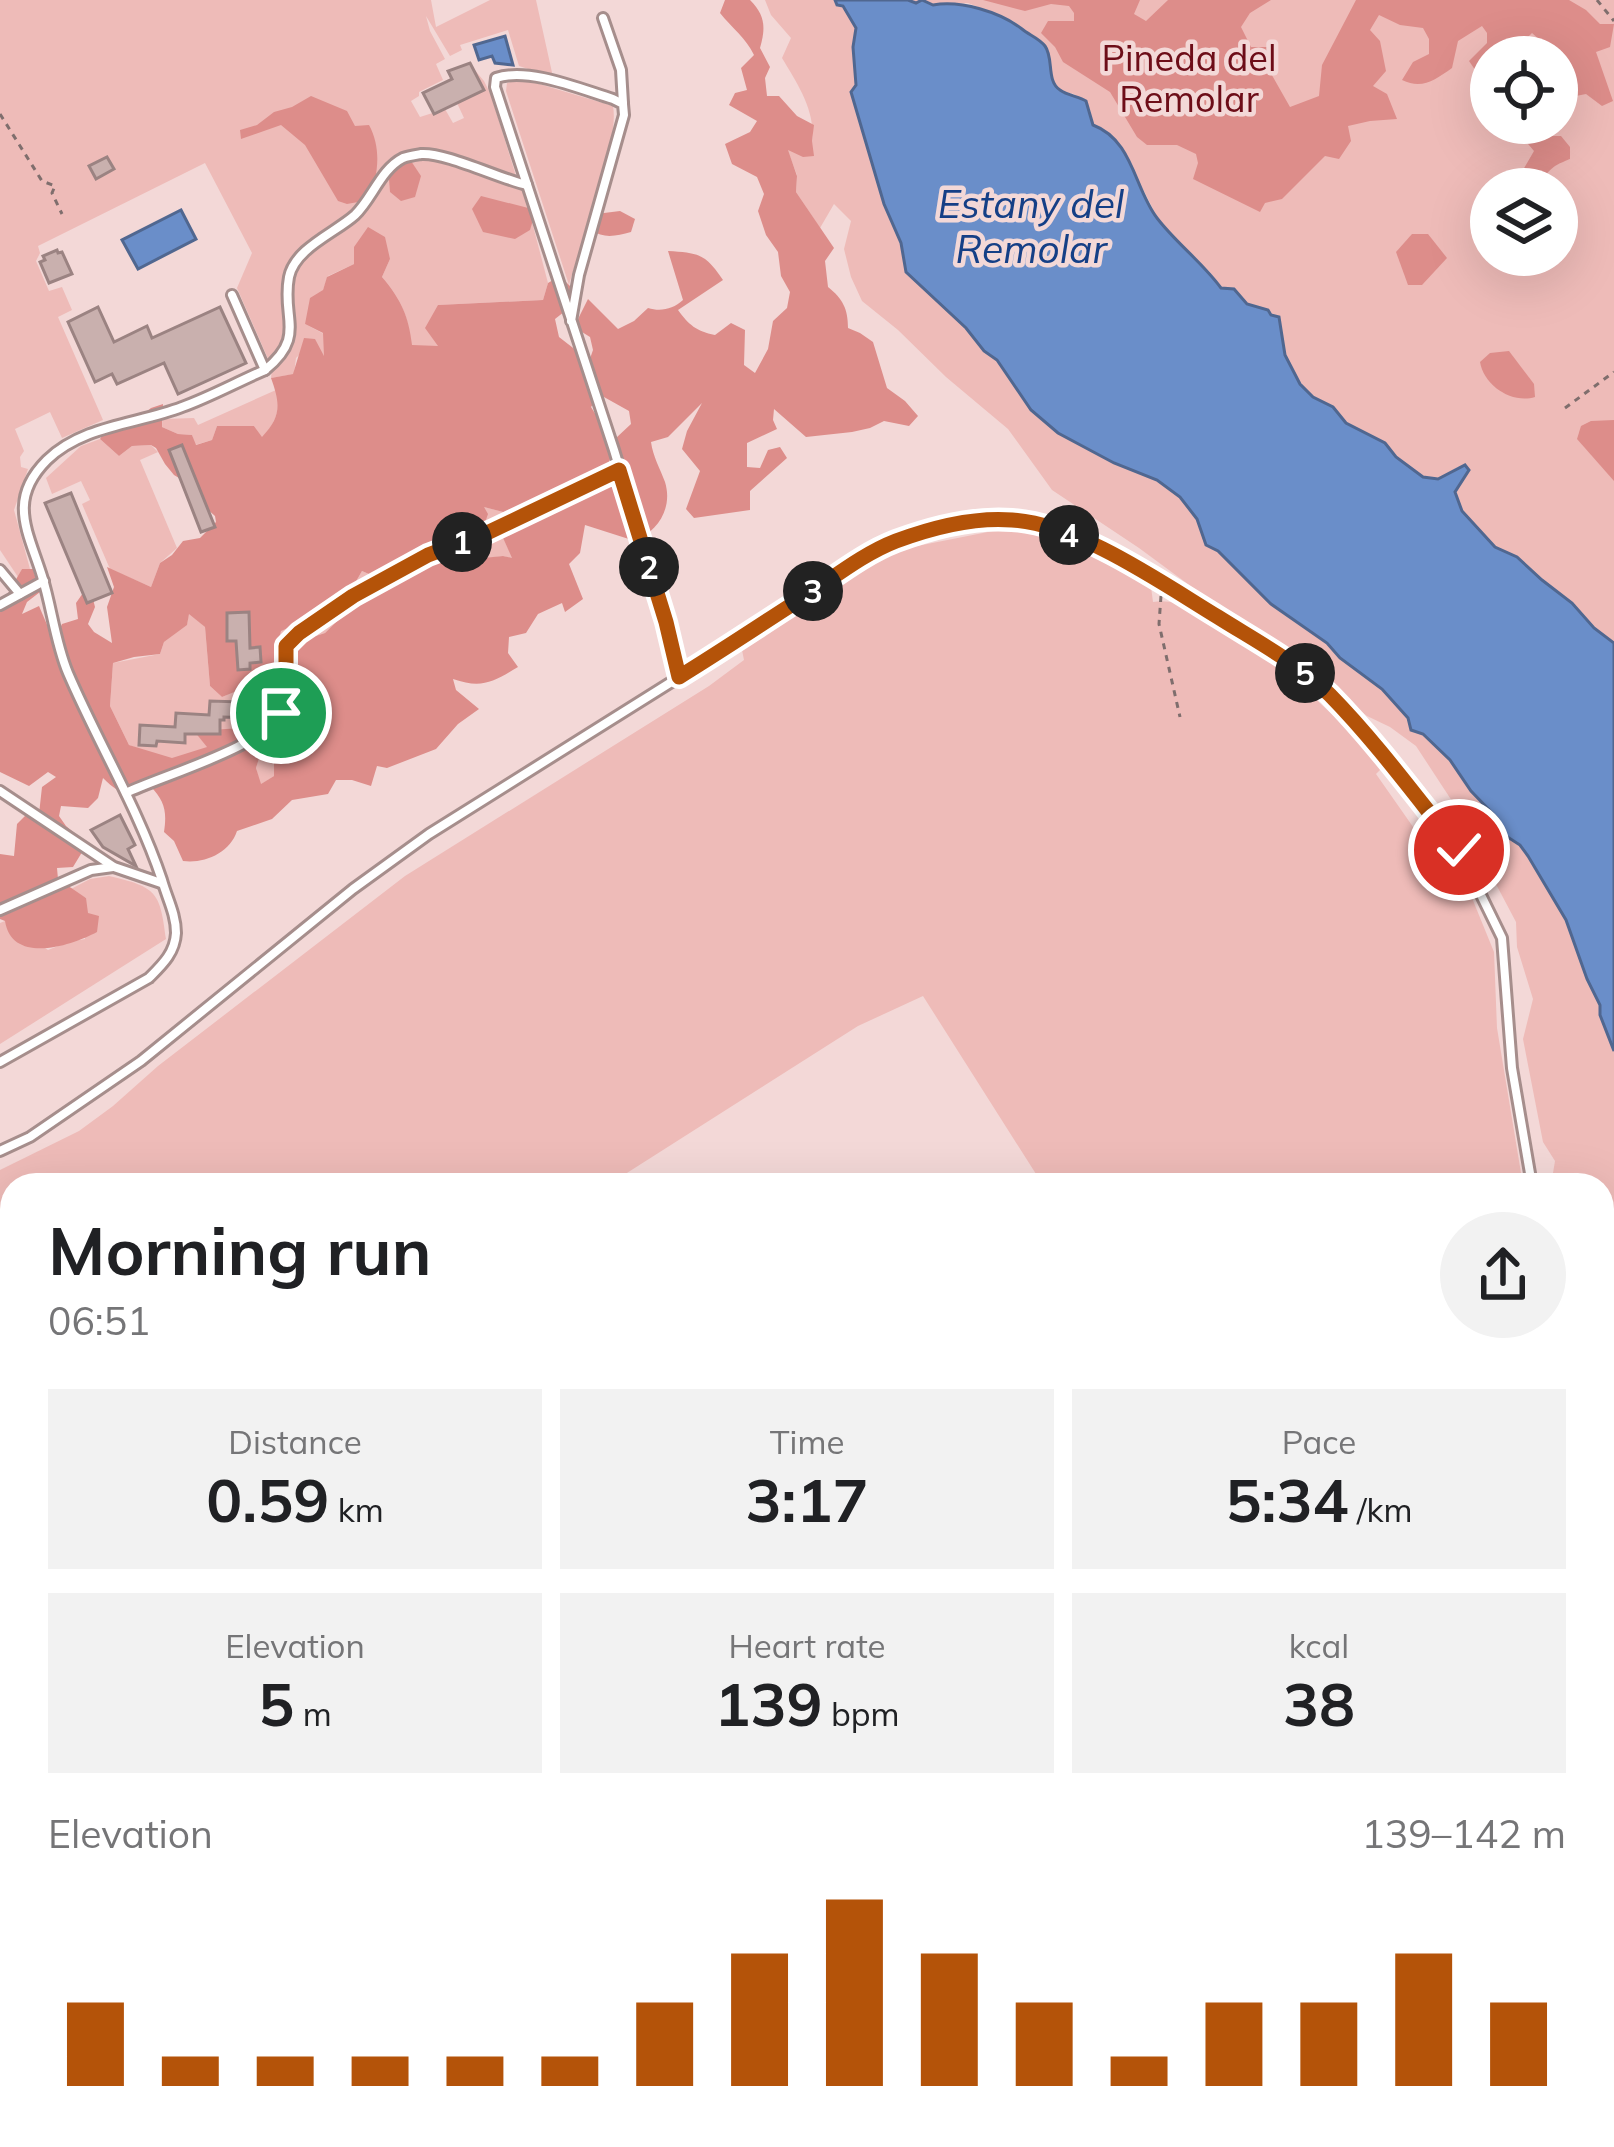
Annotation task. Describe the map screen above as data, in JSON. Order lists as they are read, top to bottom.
{
  "water": ["Estany del Remolar"],
  "parks": ["Pineda del Remolar"],
  "page": {
    "pins": [
      "4",
      "1",
      "2",
      "3",
      "5"
    ],
    "heading": ["Morning run", "06:51"],
    "stats": [
      ["Distance", "0.59 km"],
      ["Time", "3:17"],
      ["Pace", "5:34 /km"],
      ["Elevation", "5 m"],
      ["Heart rate", "139 bpm"],
      ["kcal", "38"]
    ],
    "chart": ["Elevation", "139–142 m"]
  }
}
